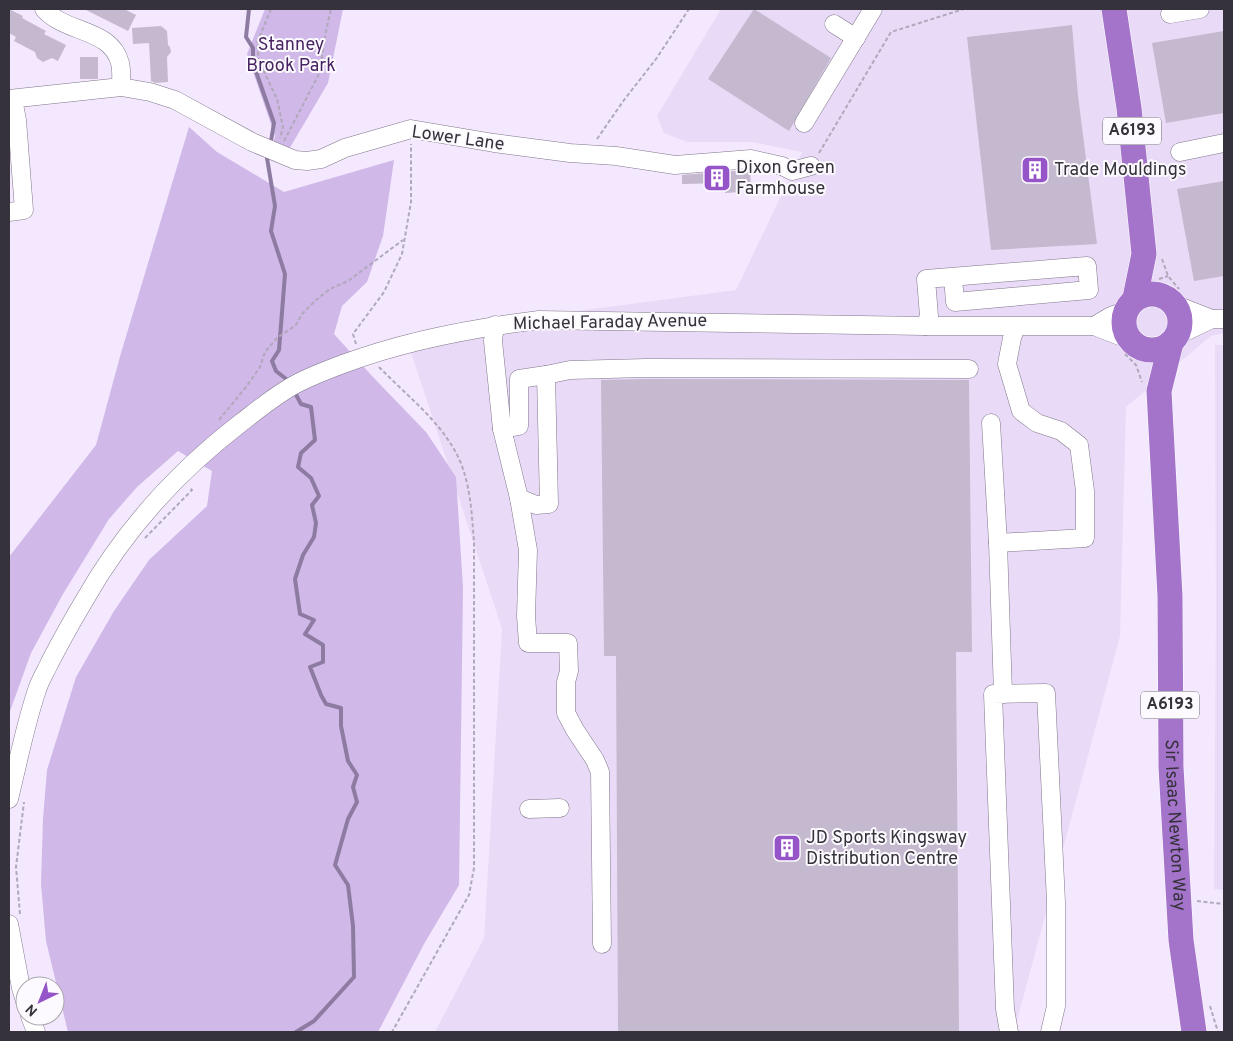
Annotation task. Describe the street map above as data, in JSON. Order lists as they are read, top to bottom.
{
  "streets": {
    "highway": ["A6193", "Sir Isaac Newton Way"],
    "street": ["Lower Lane", "Michael Faraday Avenue"]
  },
  "crossings": [
    ["A6193", "Sir Isaac Newton Way"]
  ],
  "parks": ["Stanney Brook Park"],
  "places": {
    "building": ["Trade Mouldings", "Dixon Green Farmhouse", "JD Sports Kingsway Distribution Centre"]
  },
  "north": "bottom left"
}
